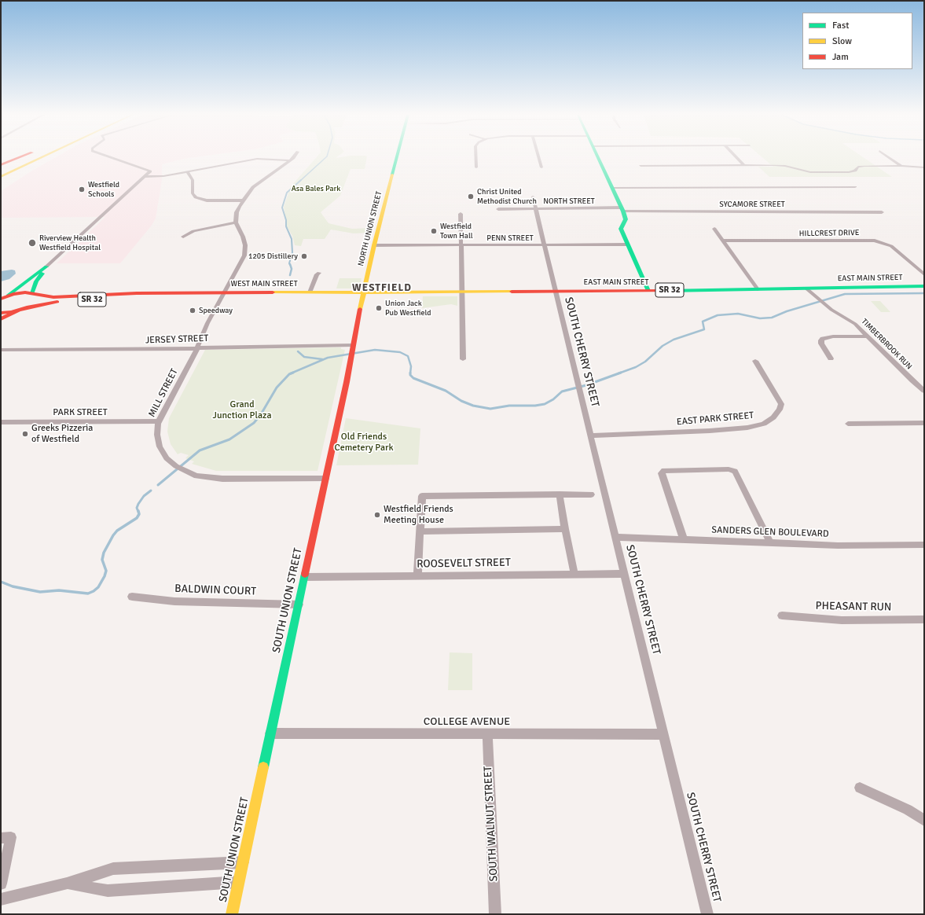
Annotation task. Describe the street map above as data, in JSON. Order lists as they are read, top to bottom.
{
  "streets": {
    "main road": [
      "NORTH UNION STREET",
      "EAST MAIN STREET",
      "WEST MAIN STREET",
      "SR 32",
      "SOUTH UNION STREET"
    ],
    "street": [
      "NORTH STREET",
      "SYCAMORE STREET",
      "HILLCREST DRIVE",
      "PENN STREET",
      "JERSEY STREET",
      "TIMBERBROOK RUN",
      "SOUTH CHERRY STREET",
      "MILL STREET",
      "PARK STREET",
      "EAST PARK STREET",
      "SANDERS GLEN BOULEVARD",
      "ROOSEVELT STREET",
      "BALDWIN COURT",
      "PHEASANT RUN",
      "COLLEGE AVENUE",
      "SOUTH WALNUT STREET"
    ]
  },
  "crossings": [
    ["NORTH STREET", "SYCAMORE STREET"],
    ["NORTH STREET", "SOUTH CHERRY STREET"],
    ["NORTH UNION STREET", "PENN STREET"],
    ["NORTH UNION STREET", "EAST MAIN STREET"],
    ["NORTH UNION STREET", "WEST MAIN STREET"],
    ["NORTH UNION STREET", "SOUTH UNION STREET"],
    ["PENN STREET", "SOUTH CHERRY STREET"],
    ["EAST MAIN STREET", "WEST MAIN STREET"],
    ["EAST MAIN STREET", "TIMBERBROOK RUN"],
    ["EAST MAIN STREET", "SOUTH CHERRY STREET"],
    ["EAST MAIN STREET", "SOUTH UNION STREET"],
    ["WEST MAIN STREET", "MILL STREET"],
    ["WEST MAIN STREET", "SOUTH UNION STREET"],
    ["JERSEY STREET", "MILL STREET"],
    ["JERSEY STREET", "SOUTH UNION STREET"],
    ["SOUTH CHERRY STREET", "EAST PARK STREET"],
    ["SOUTH CHERRY STREET", "SANDERS GLEN BOULEVARD"],
    ["SOUTH CHERRY STREET", "ROOSEVELT STREET"],
    ["SOUTH CHERRY STREET", "COLLEGE AVENUE"],
    ["MILL STREET", "PARK STREET"],
    ["MILL STREET", "SOUTH UNION STREET"],
    ["ROOSEVELT STREET", "SOUTH UNION STREET"],
    ["BALDWIN COURT", "SOUTH UNION STREET"],
    ["SOUTH UNION STREET", "COLLEGE AVENUE"],
    ["COLLEGE AVENUE", "SOUTH WALNUT STREET"]
  ],
  "districts": ["WESTFIELD"],
  "parks": ["Asa Bales Park", "Grand Junction Plaza", "Old Friends Cemetery Park"],
  "places": [
    "Westfield Schools",
    "Christ United Methodist Church",
    "Westfield Town Hall",
    "Riverview Health Westfield Hospital",
    "1205 Distillery",
    "Union Jack Pub Westfield",
    "Speedway",
    "Greeks Pizzeria of Westfield",
    "Westfield Friends Meeting House"
  ],
  "legend": ["Fast", "Slow", "Jam"]
}
